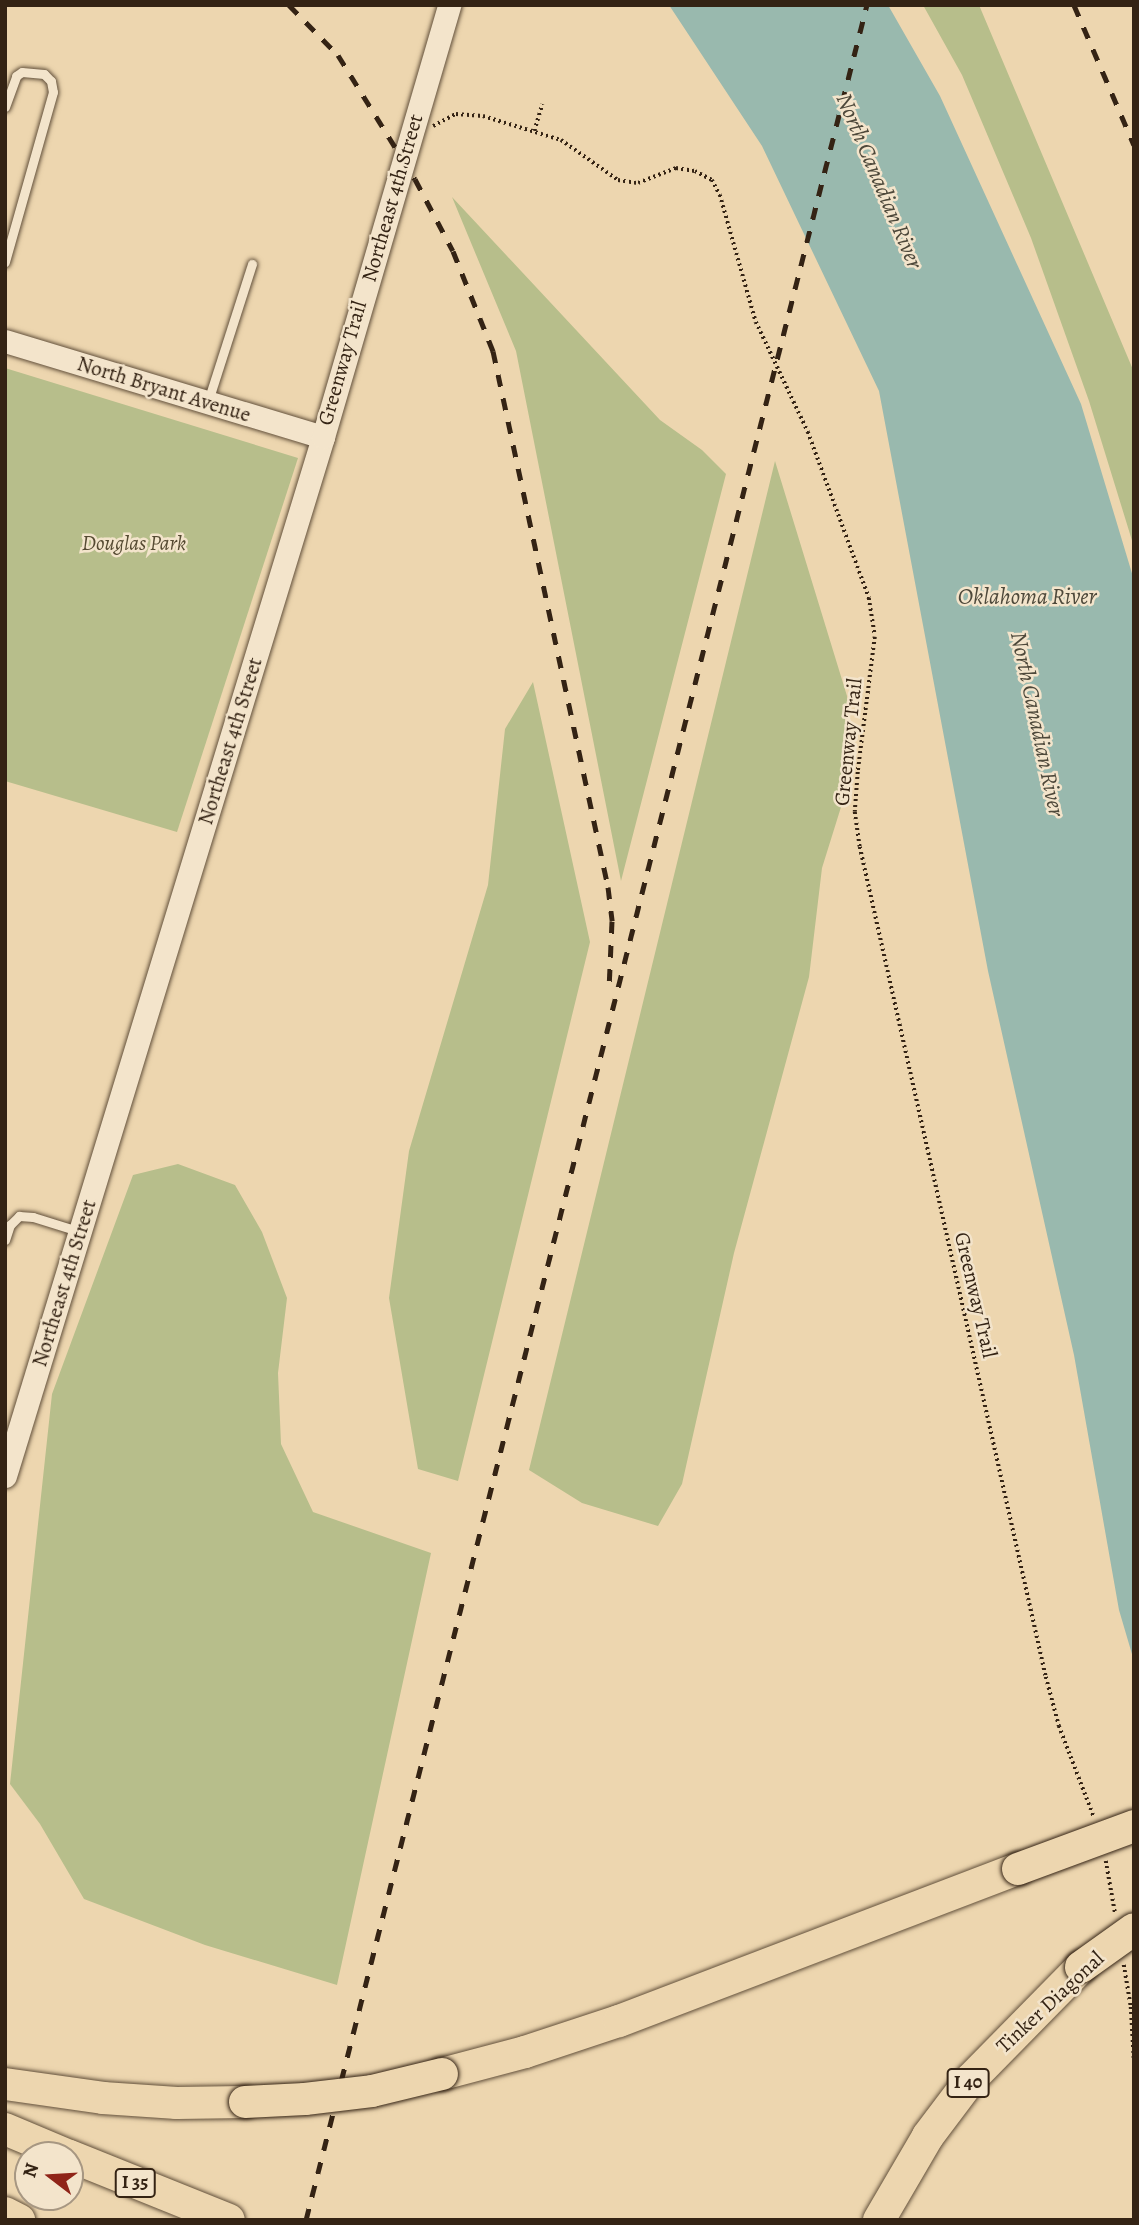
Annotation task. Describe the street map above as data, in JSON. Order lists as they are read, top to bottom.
{
  "streets": {
    "highway": ["Tinker Diagonal", "I 40", "I 35"],
    "street": ["Northeast 4th Street", "North Bryant Avenue"],
    "path": ["Greenway Trail"]
  },
  "crossings": [
    ["Northeast 4th Street", "North Bryant Avenue"]
  ],
  "water": ["North Canadian River", "Oklahoma River"],
  "parks": ["Douglas Park"],
  "north": "left"
}
